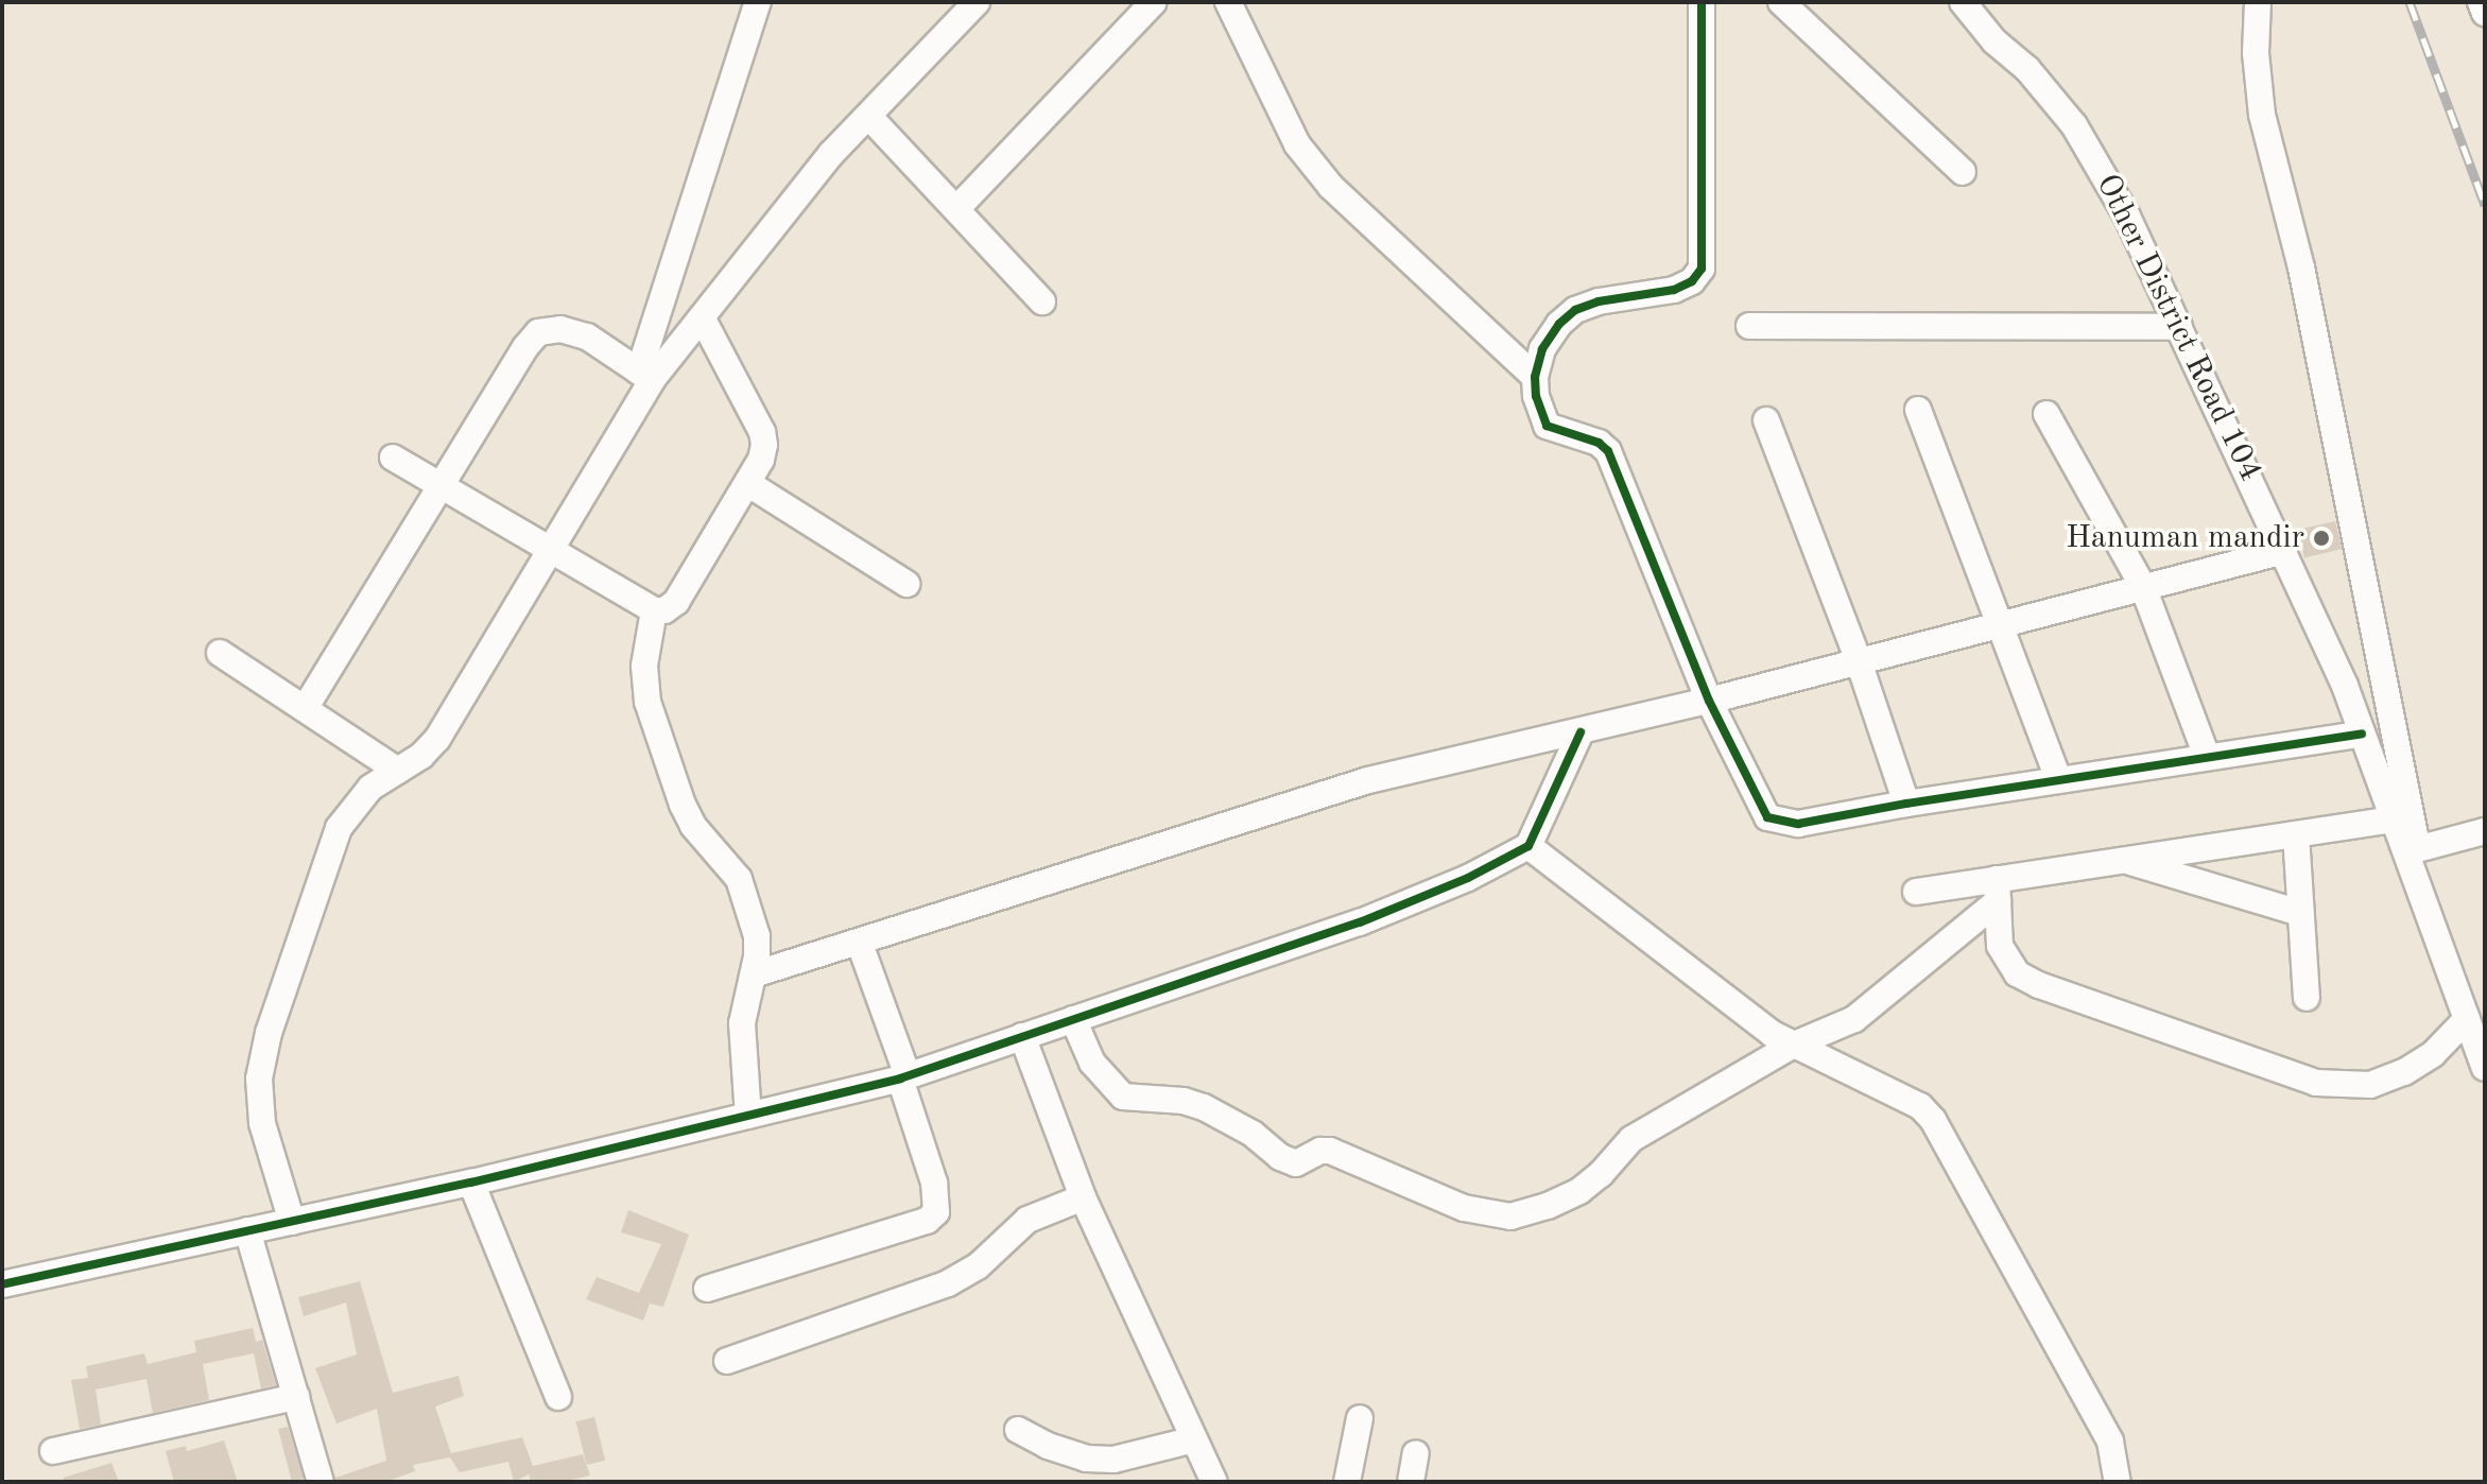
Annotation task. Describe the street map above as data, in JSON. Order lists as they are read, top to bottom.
{
  "streets": {
    "street": ["Other District Road 104"]
  },
  "places": ["Hanuman mandir"]
}
